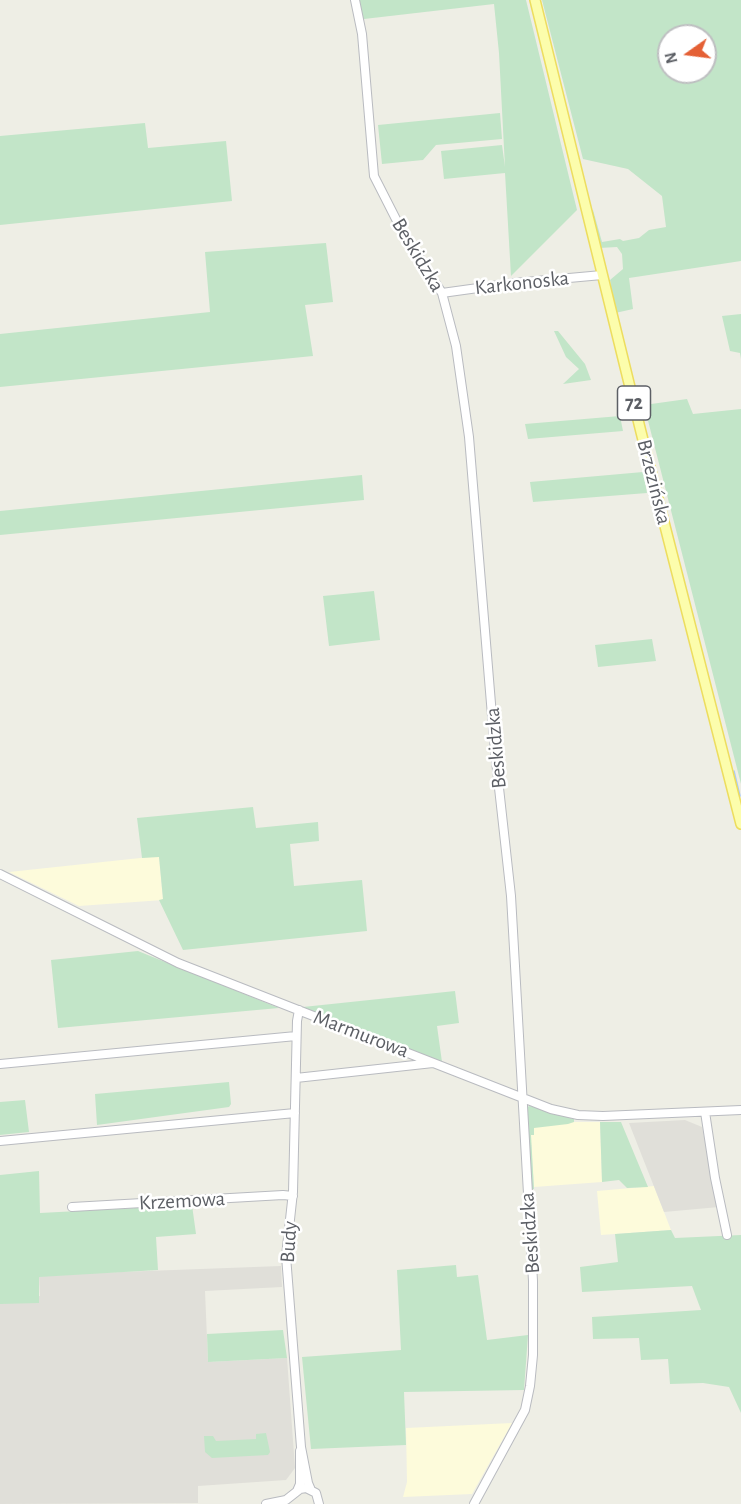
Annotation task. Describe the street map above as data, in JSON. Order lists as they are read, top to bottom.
{
  "streets": {
    "main road": ["72", "Brzezińska"],
    "street": [
      "Beskidzka",
      "Karkonoska",
      "Marmurowa",
      "Krzemowa",
      "Budy"
    ]
  },
  "crossings": [
    ["Beskidzka", "Karkonoska"],
    ["Beskidzka", "Marmurowa"],
    ["Karkonoska", "Brzezińska"],
    ["Marmurowa", "Budy"],
    ["Krzemowa", "Budy"]
  ],
  "north": "left"
}
